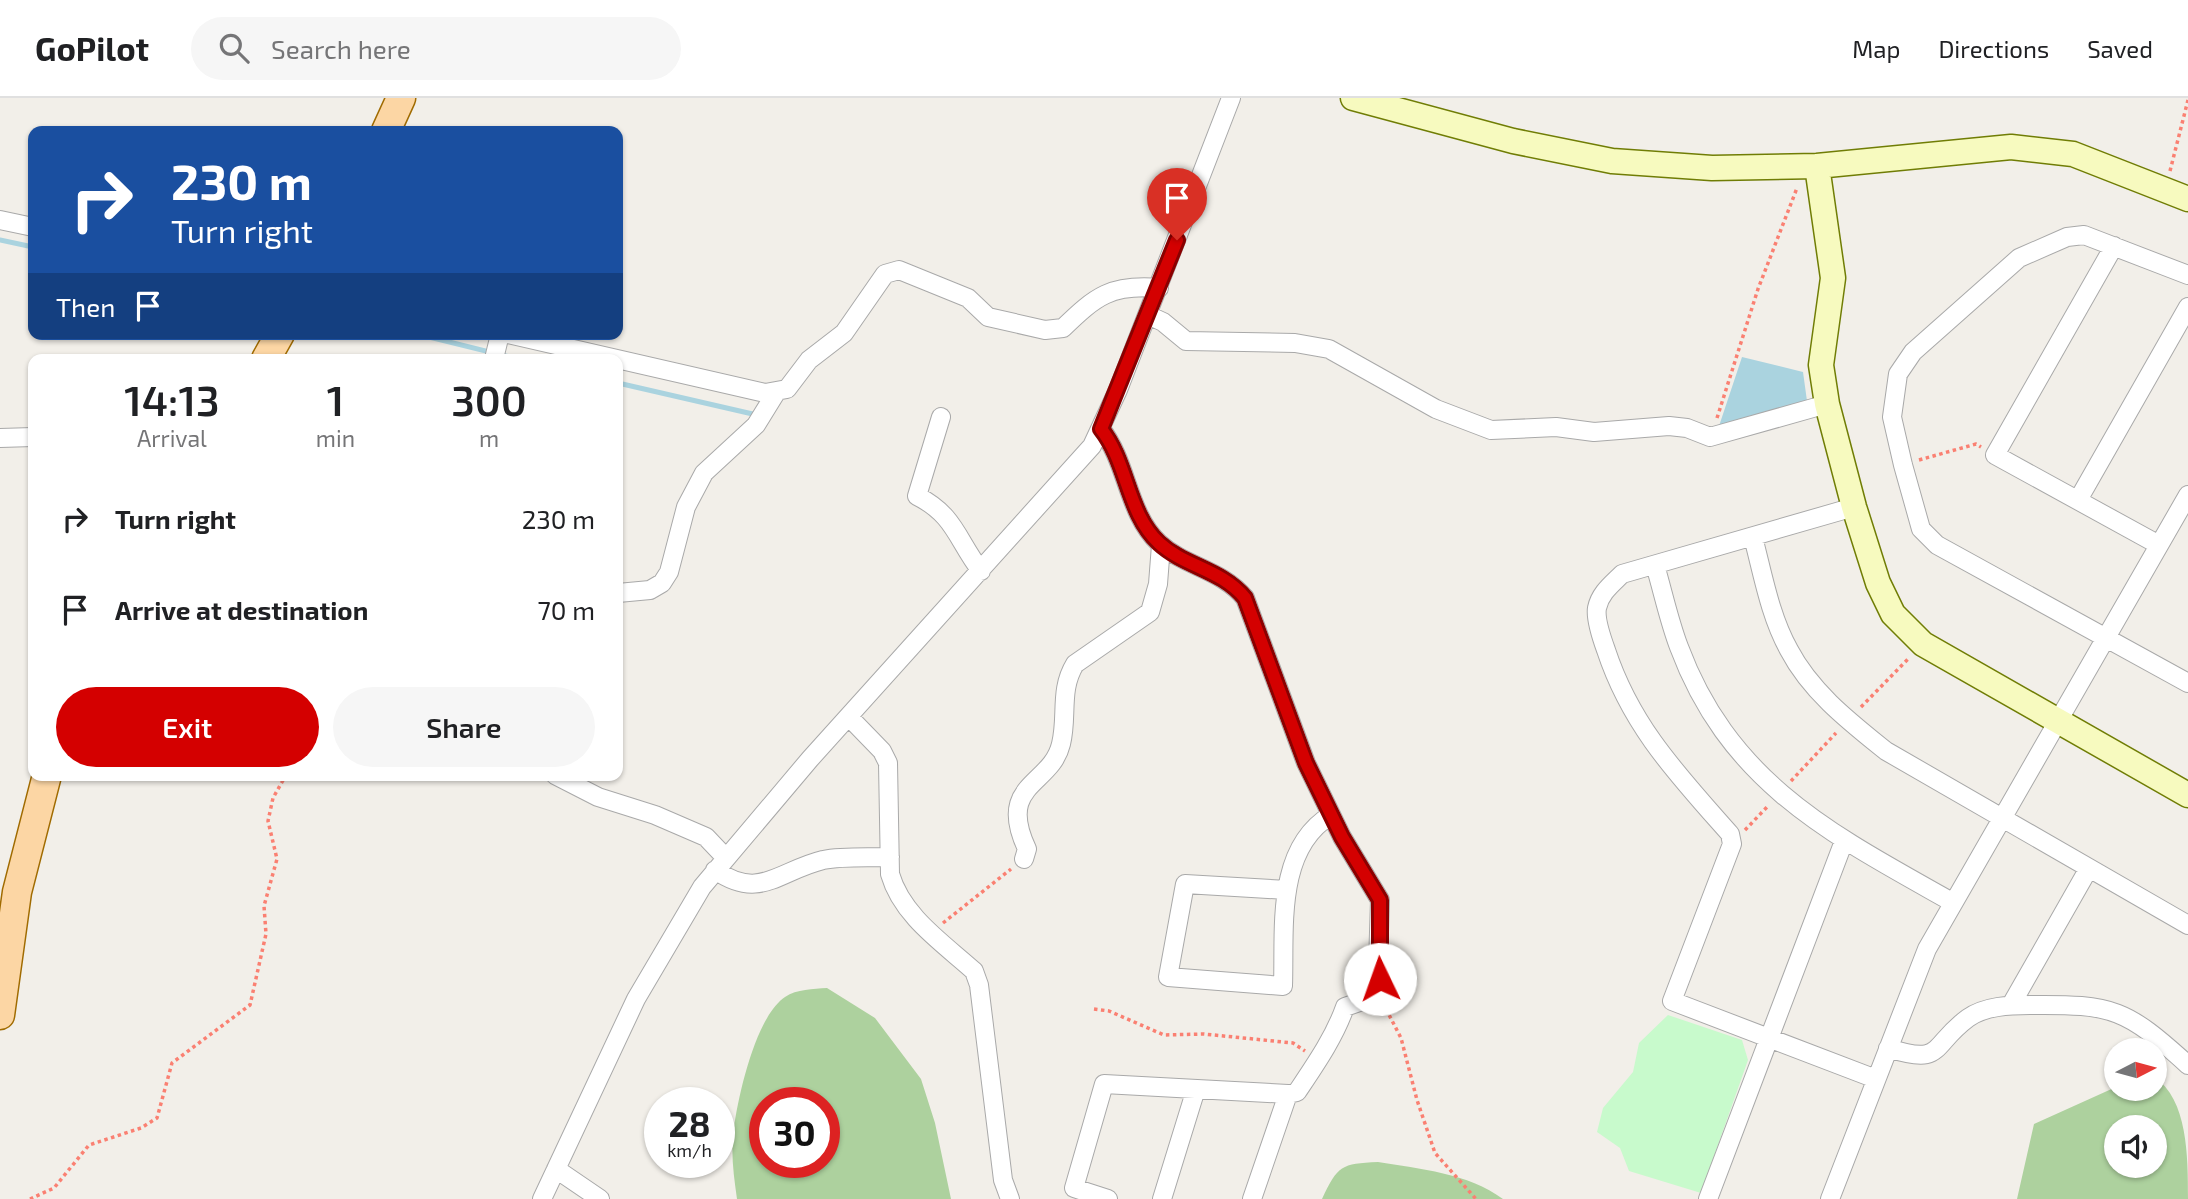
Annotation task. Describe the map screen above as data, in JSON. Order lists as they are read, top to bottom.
{
  "north": "right",
  "page": {
    "header": "GoPilot",
    "search": "Search here",
    "nav": ["Map", "Directions", "Saved"],
    "turn": ["230 m", "Turn right"],
    "then": "Then",
    "eta": [
      "14:13",
      "Arrival",
      "1",
      "min",
      "300",
      "m"
    ],
    "list": [
      {
        "name": "Turn right",
        "value": "230 m"
      },
      {
        "name": "Arrive at destination",
        "value": "70 m"
      }
    ],
    "buttons": ["Exit", "Share"],
    "speed": "28 km/h",
    "limit": "30"
  }
}
